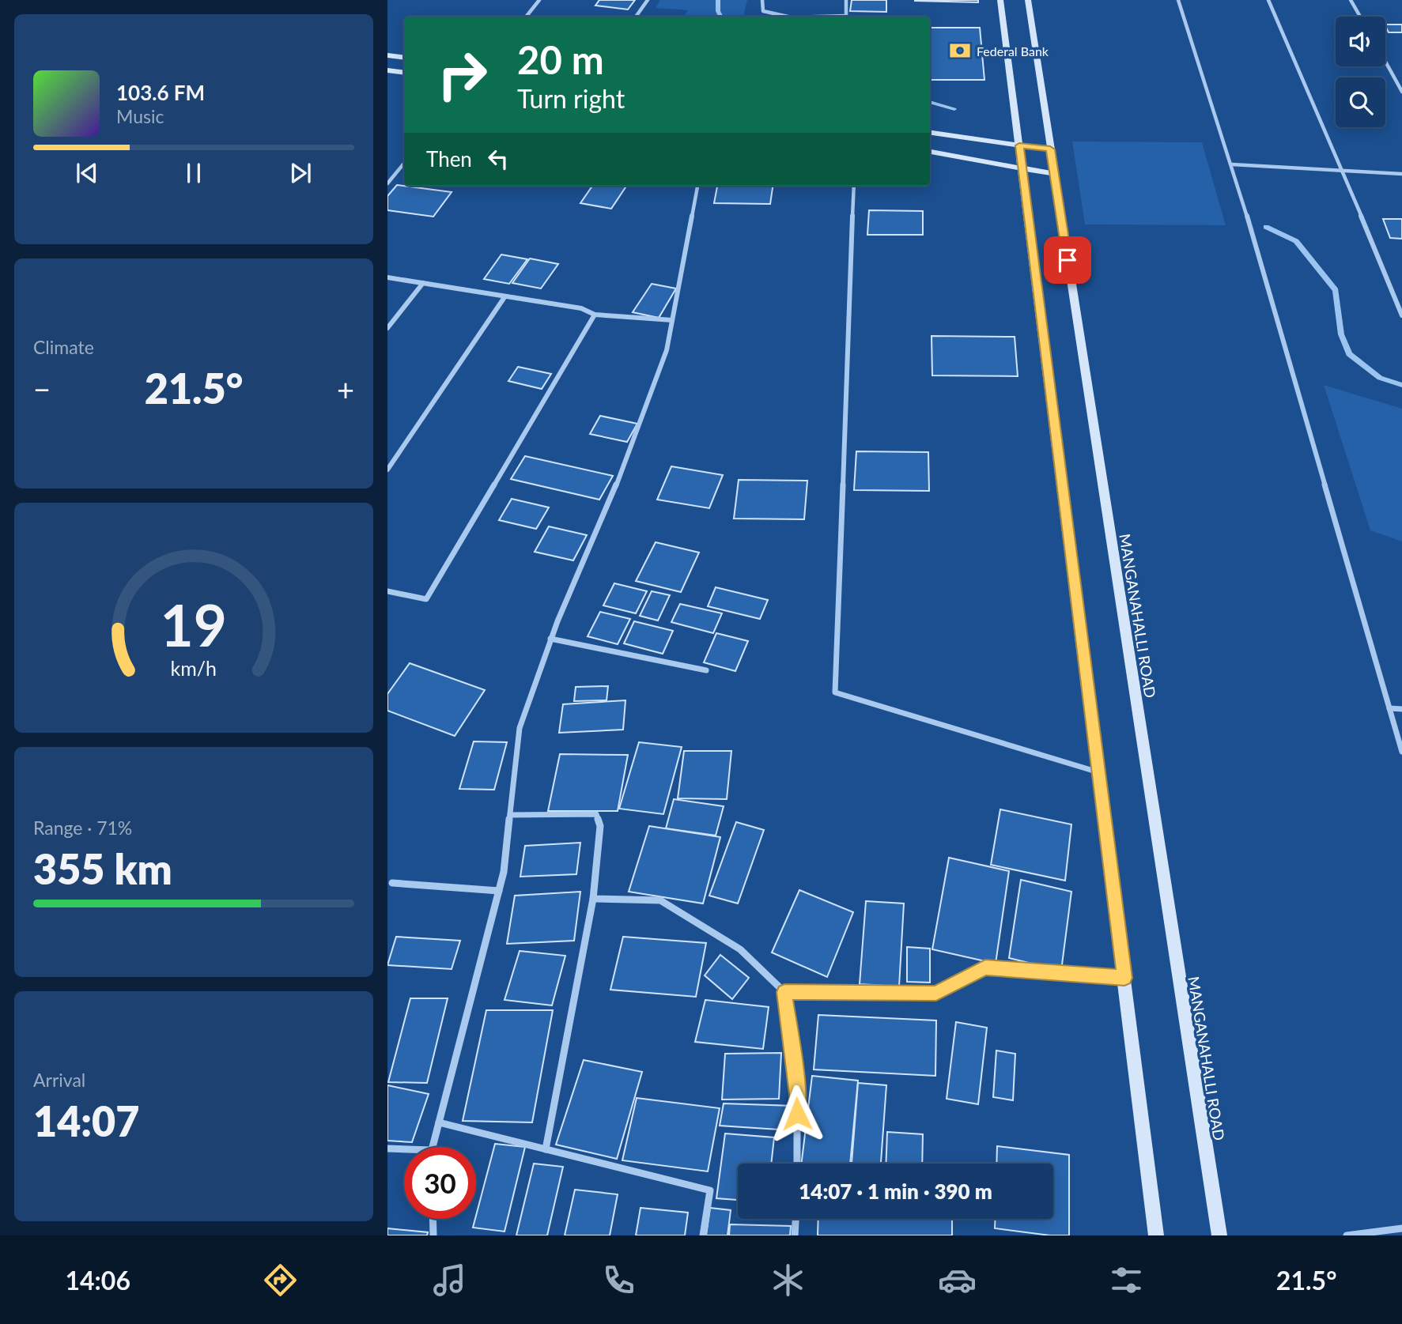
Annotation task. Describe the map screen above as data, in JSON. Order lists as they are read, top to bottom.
{
  "streets": {
    "street": ["MANGANAHALLI ROAD"]
  },
  "places": {
    "bank": ["Federal Bank"]
  },
  "page": {
    "turn": ["20 m", "Turn right"],
    "song": ["103.6 FM", "Music"],
    "then": "Then",
    "tile": [
      "Climate",
      ["Range · 71%", "355 km"],
      ["Arrival", "14:07"]
    ],
    "heat": ["−", "21.5°", "+"],
    "limit": "30",
    "trip": "14:07 · 1 min · 390 m",
    "tabs": ["14:06", "21.5°"],
    "gauge": ["19", "km/h"]
  }
}
